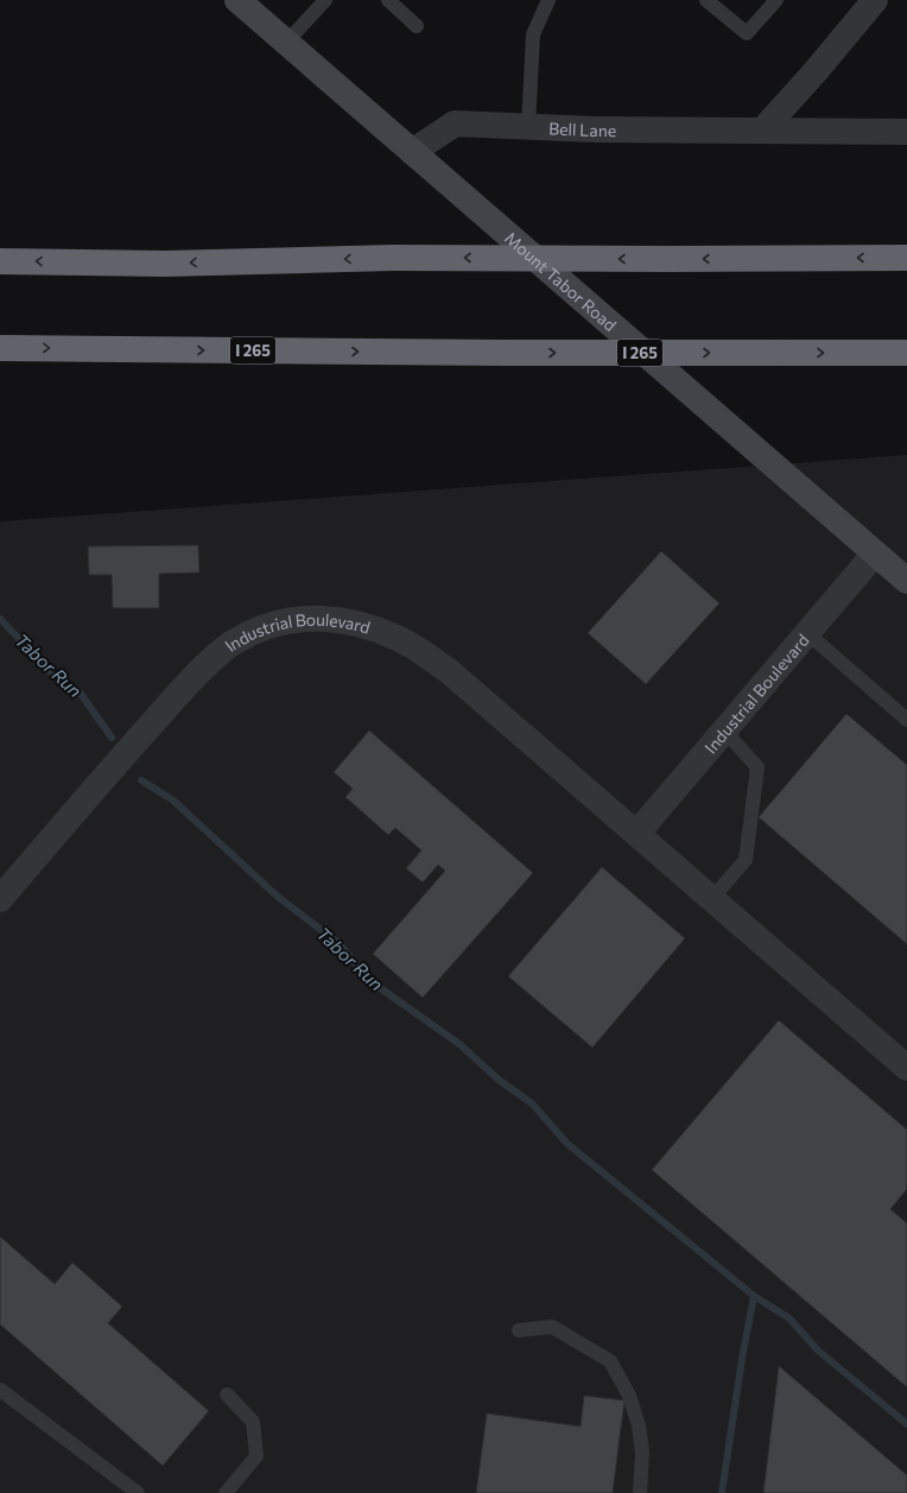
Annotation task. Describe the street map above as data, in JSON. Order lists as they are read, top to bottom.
{
  "streets": {
    "highway": ["I 265"],
    "street": ["Bell Lane", "Mount Tabor Road", "Industrial Boulevard"]
  },
  "crossings": [
    ["Bell Lane", "Mount Tabor Road"],
    ["Mount Tabor Road", "Industrial Boulevard"]
  ],
  "water": ["Tabor Run"]
}
